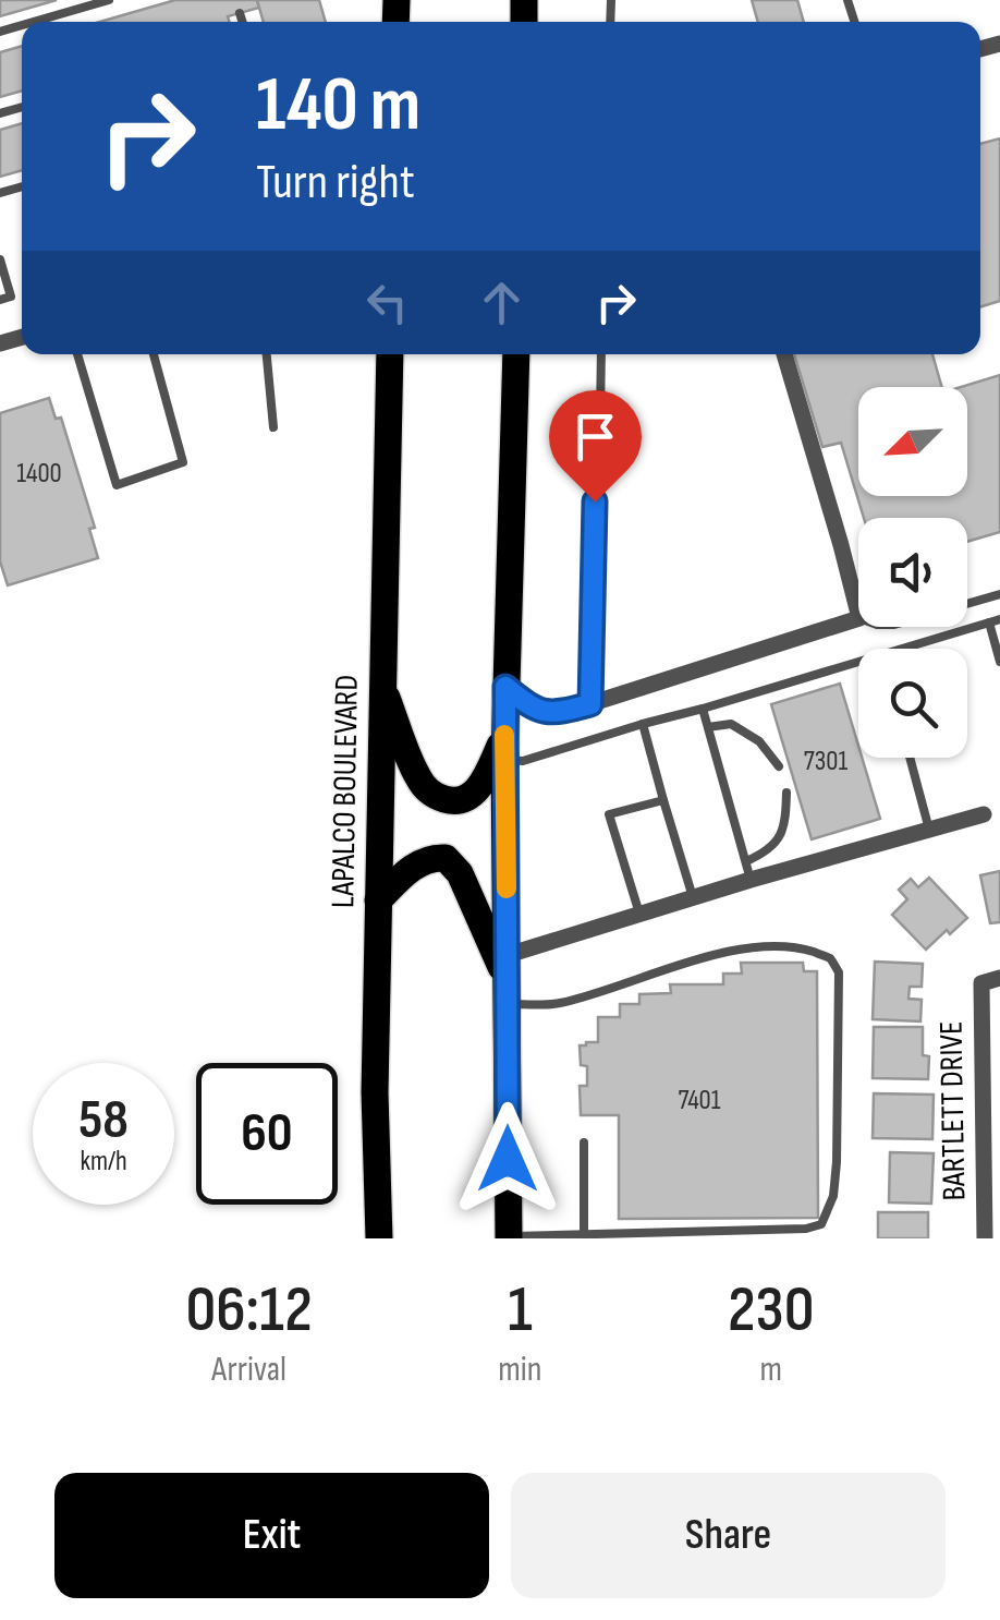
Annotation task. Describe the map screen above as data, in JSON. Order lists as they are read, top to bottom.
{
  "streets": {
    "main road": ["LAPALCO BOULEVARD"],
    "street": ["BARTLETT DRIVE"]
  },
  "house_numbers": ["1400", "7301", "7401"],
  "north": "bottom left",
  "page": {
    "turn": ["140 m", "Turn right"],
    "speed": "58 km/h",
    "limit": "60",
    "eta": [
      "06:12",
      "Arrival",
      "1",
      "min",
      "230",
      "m"
    ],
    "buttons": ["Exit", "Share"]
  }
}
